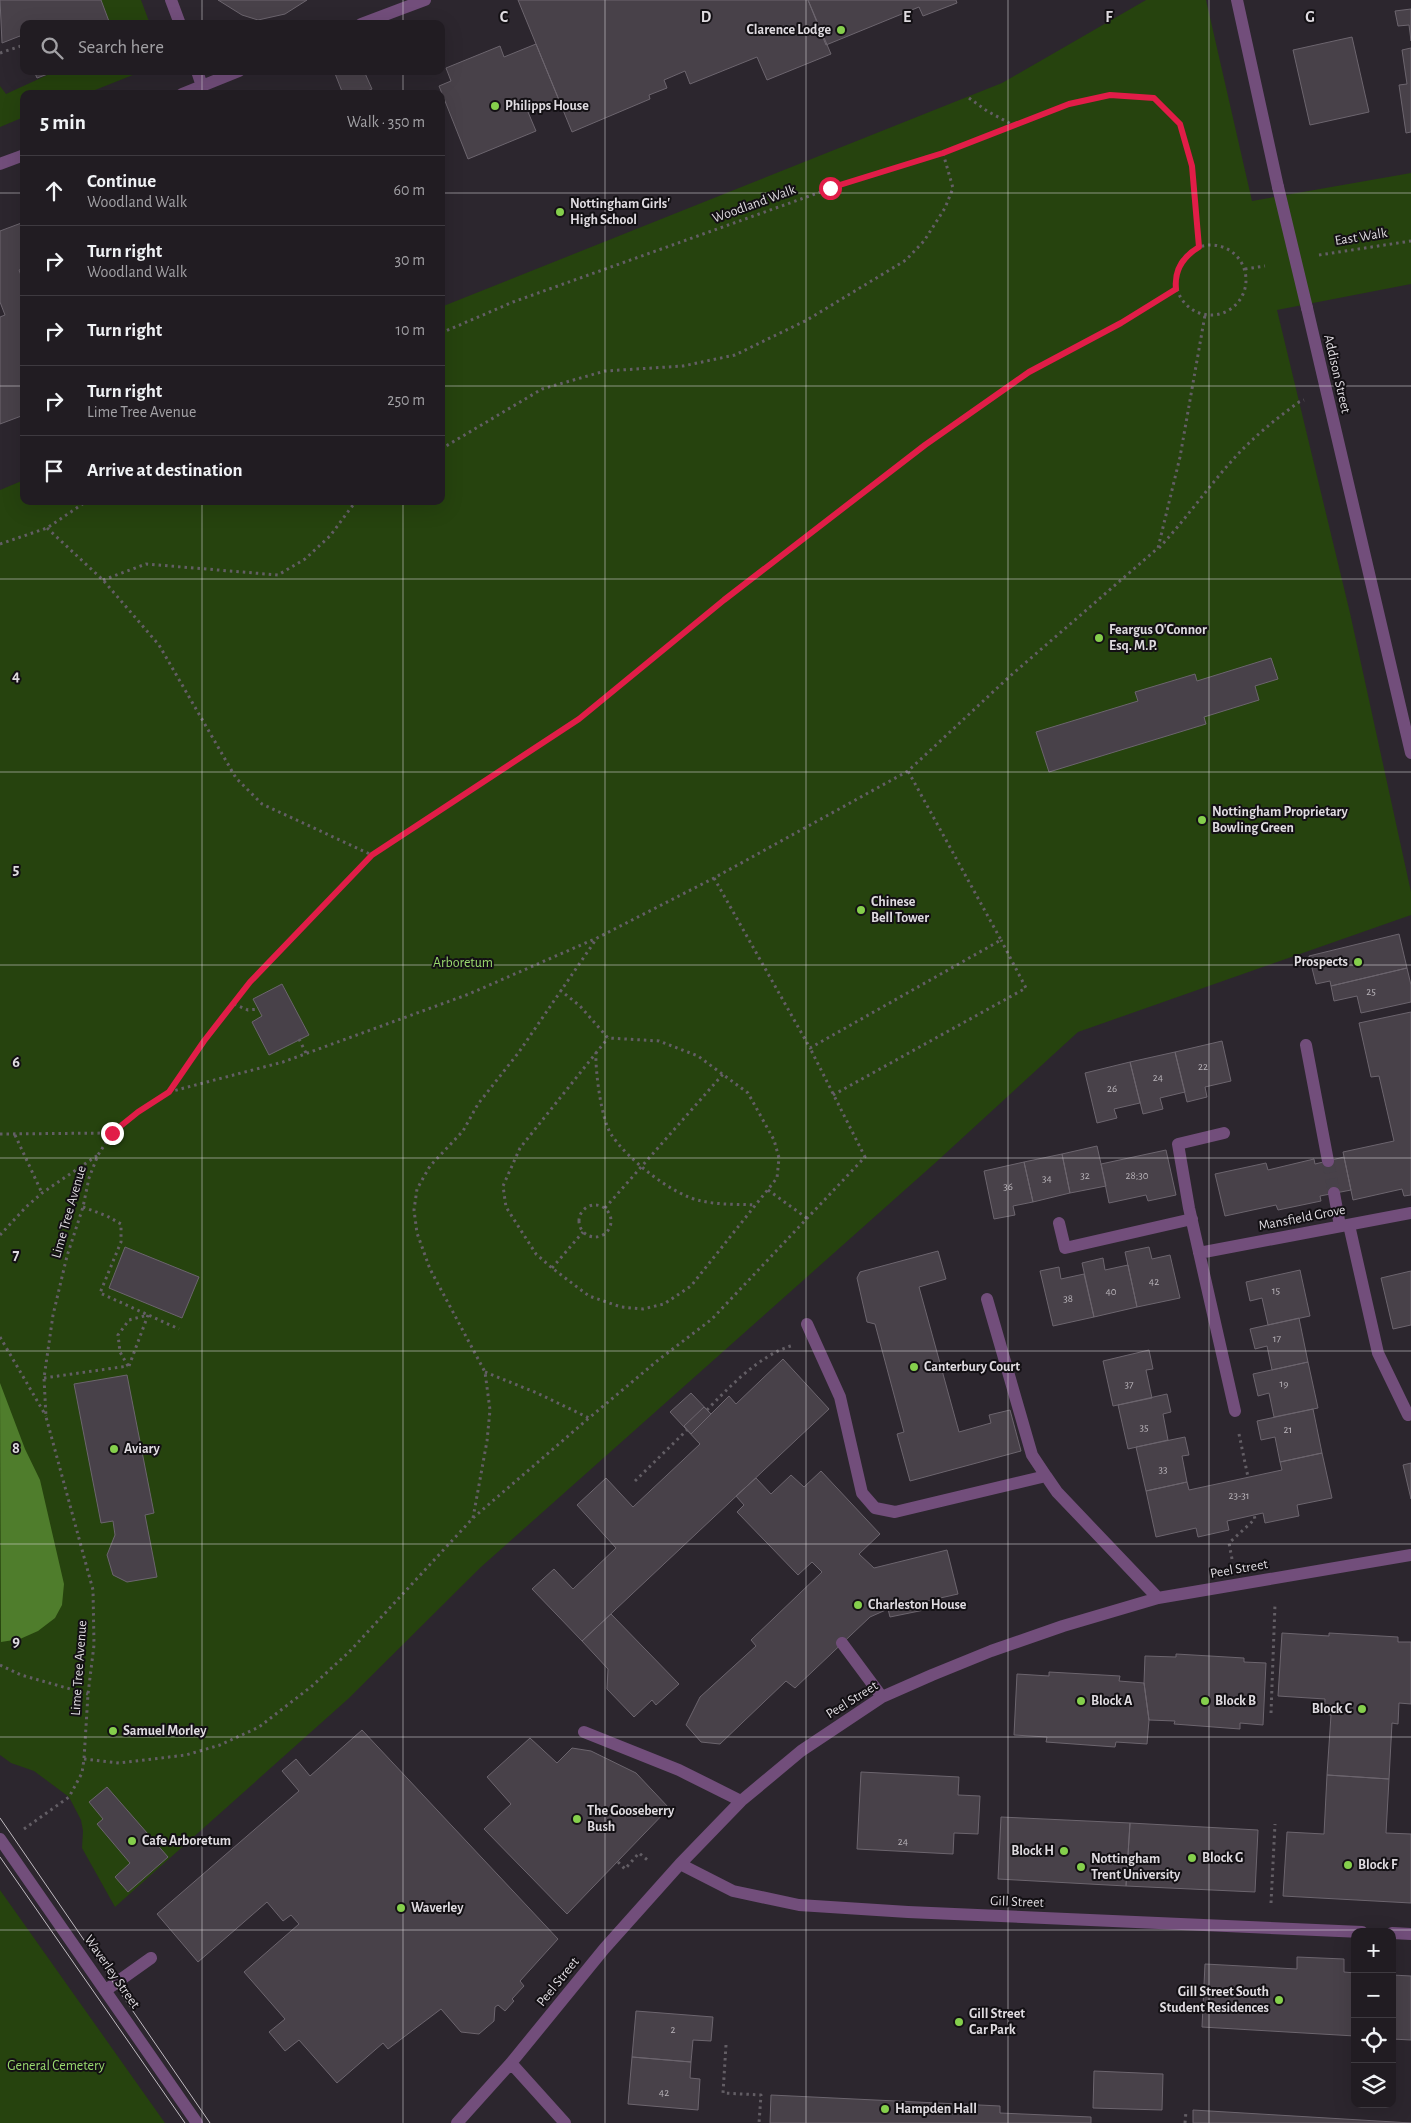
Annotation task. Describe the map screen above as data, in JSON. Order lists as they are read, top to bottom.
{
  "streets": {
    "street": [
      "Addison Street",
      "Mansfield Grove",
      "Peel Street",
      "Gill Street",
      "Waverley Street"
    ],
    "path": ["Woodland Walk", "East Walk", "Lime Tree Avenue"]
  },
  "crossings": [
    ["Woodland Walk", "Lime Tree Avenue"],
    ["Lime Tree Avenue", "Waverley Street"],
    ["Peel Street", "Gill Street"]
  ],
  "parks": ["Arboretum", "General Cemetery"],
  "places": [
    "Clarence Lodge",
    "Philipps House",
    "Nottingham Girls' High School",
    "Feargus O'Connor Esq. M.P.",
    "Nottingham Proprietary Bowling Green",
    "Chinese Bell Tower",
    "Prospects",
    "Canterbury Court",
    "Aviary",
    "Charleston House",
    "Block A",
    "Block B",
    "Block C",
    "Samuel Morley",
    "The Gooseberry Bush",
    "Cafe Arboretum",
    "Block H",
    "Block G",
    "Block F",
    "Nottingham Trent University",
    "Waverley",
    "Gill Street South Student Residences",
    "Gill Street Car Park",
    "Hampden Hall"
  ],
  "house_numbers": [
    "25",
    "22",
    "24",
    "26",
    "32",
    "28;30",
    "34",
    "36",
    "42",
    "15",
    "40",
    "38",
    "17",
    "19",
    "37",
    "35",
    "21",
    "33",
    "23-31",
    "24",
    "2",
    "42"
  ],
  "page": {
    "search": "Search here",
    "heading": ["5 min", "Walk · 350 m"],
    "list": [
      ["Continue", "Woodland Walk", "60 m"],
      ["Turn right", "Woodland Walk", "30 m"],
      ["Turn right", "10 m"],
      ["Turn right", "Lime Tree Avenue", "250 m"],
      "Arrive at destination"
    ],
    "map_buttons": ["+", "−"]
  },
  "grid": {
    "columns": [
      "C",
      "D",
      "E",
      "F",
      "G"
    ],
    "rows": [
      "4",
      "5",
      "6",
      "7",
      "8",
      "9"
    ]
  }
}
